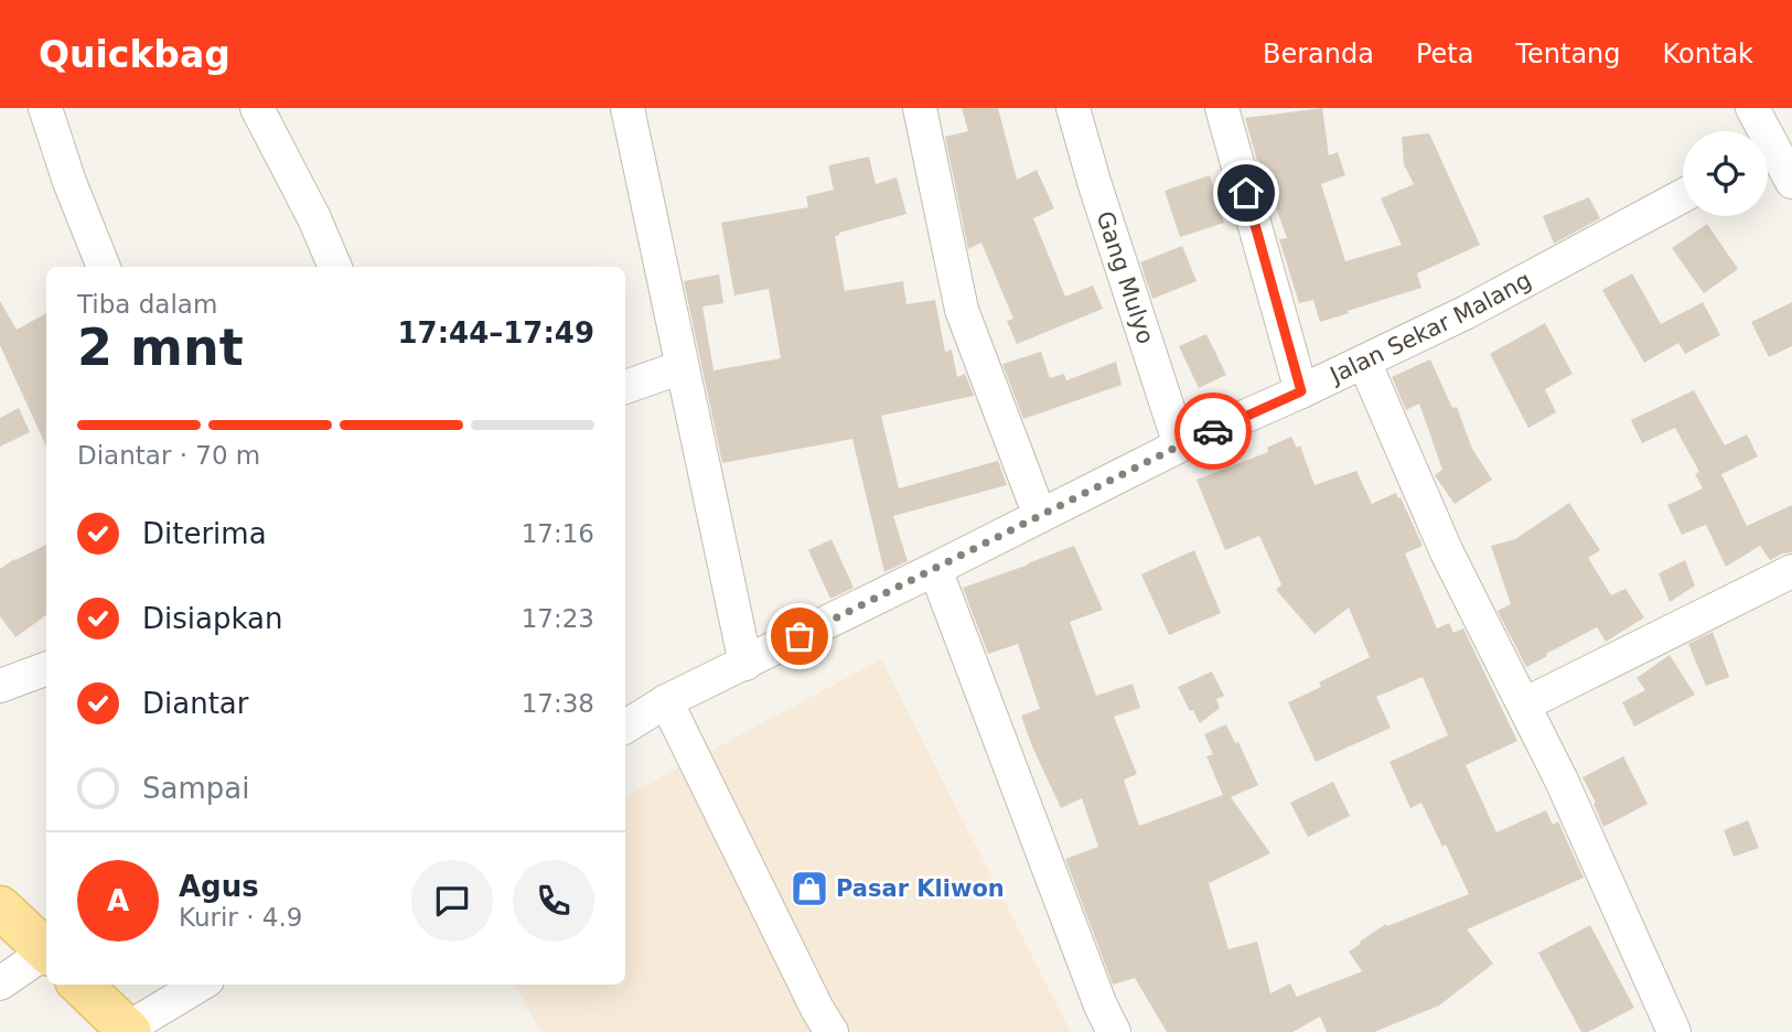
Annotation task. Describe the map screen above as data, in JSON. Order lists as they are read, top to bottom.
{
  "streets": {
    "street": ["Gang Mulyo", "Jalan Sekar Malang"]
  },
  "crossings": [
    ["Gang Mulyo", "Jalan Sekar Malang"]
  ],
  "places": {
    "shop": ["Pasar Kliwon"]
  },
  "page": {
    "header": "Quickbag",
    "nav": [
      "Beranda",
      "Peta",
      "Tentang",
      "Kontak"
    ],
    "heading": ["2 mnt", "Tiba dalam", "17:44–17:49"],
    "panel": ["Agus", "Kurir · 4.9"],
    "bar": "Diantar · 70 m",
    "list": [
      ["Diterima", "17:16"],
      ["Disiapkan", "17:23"],
      ["Diantar", "17:38"],
      "Sampai"
    ],
    "round": "A"
  }
}
